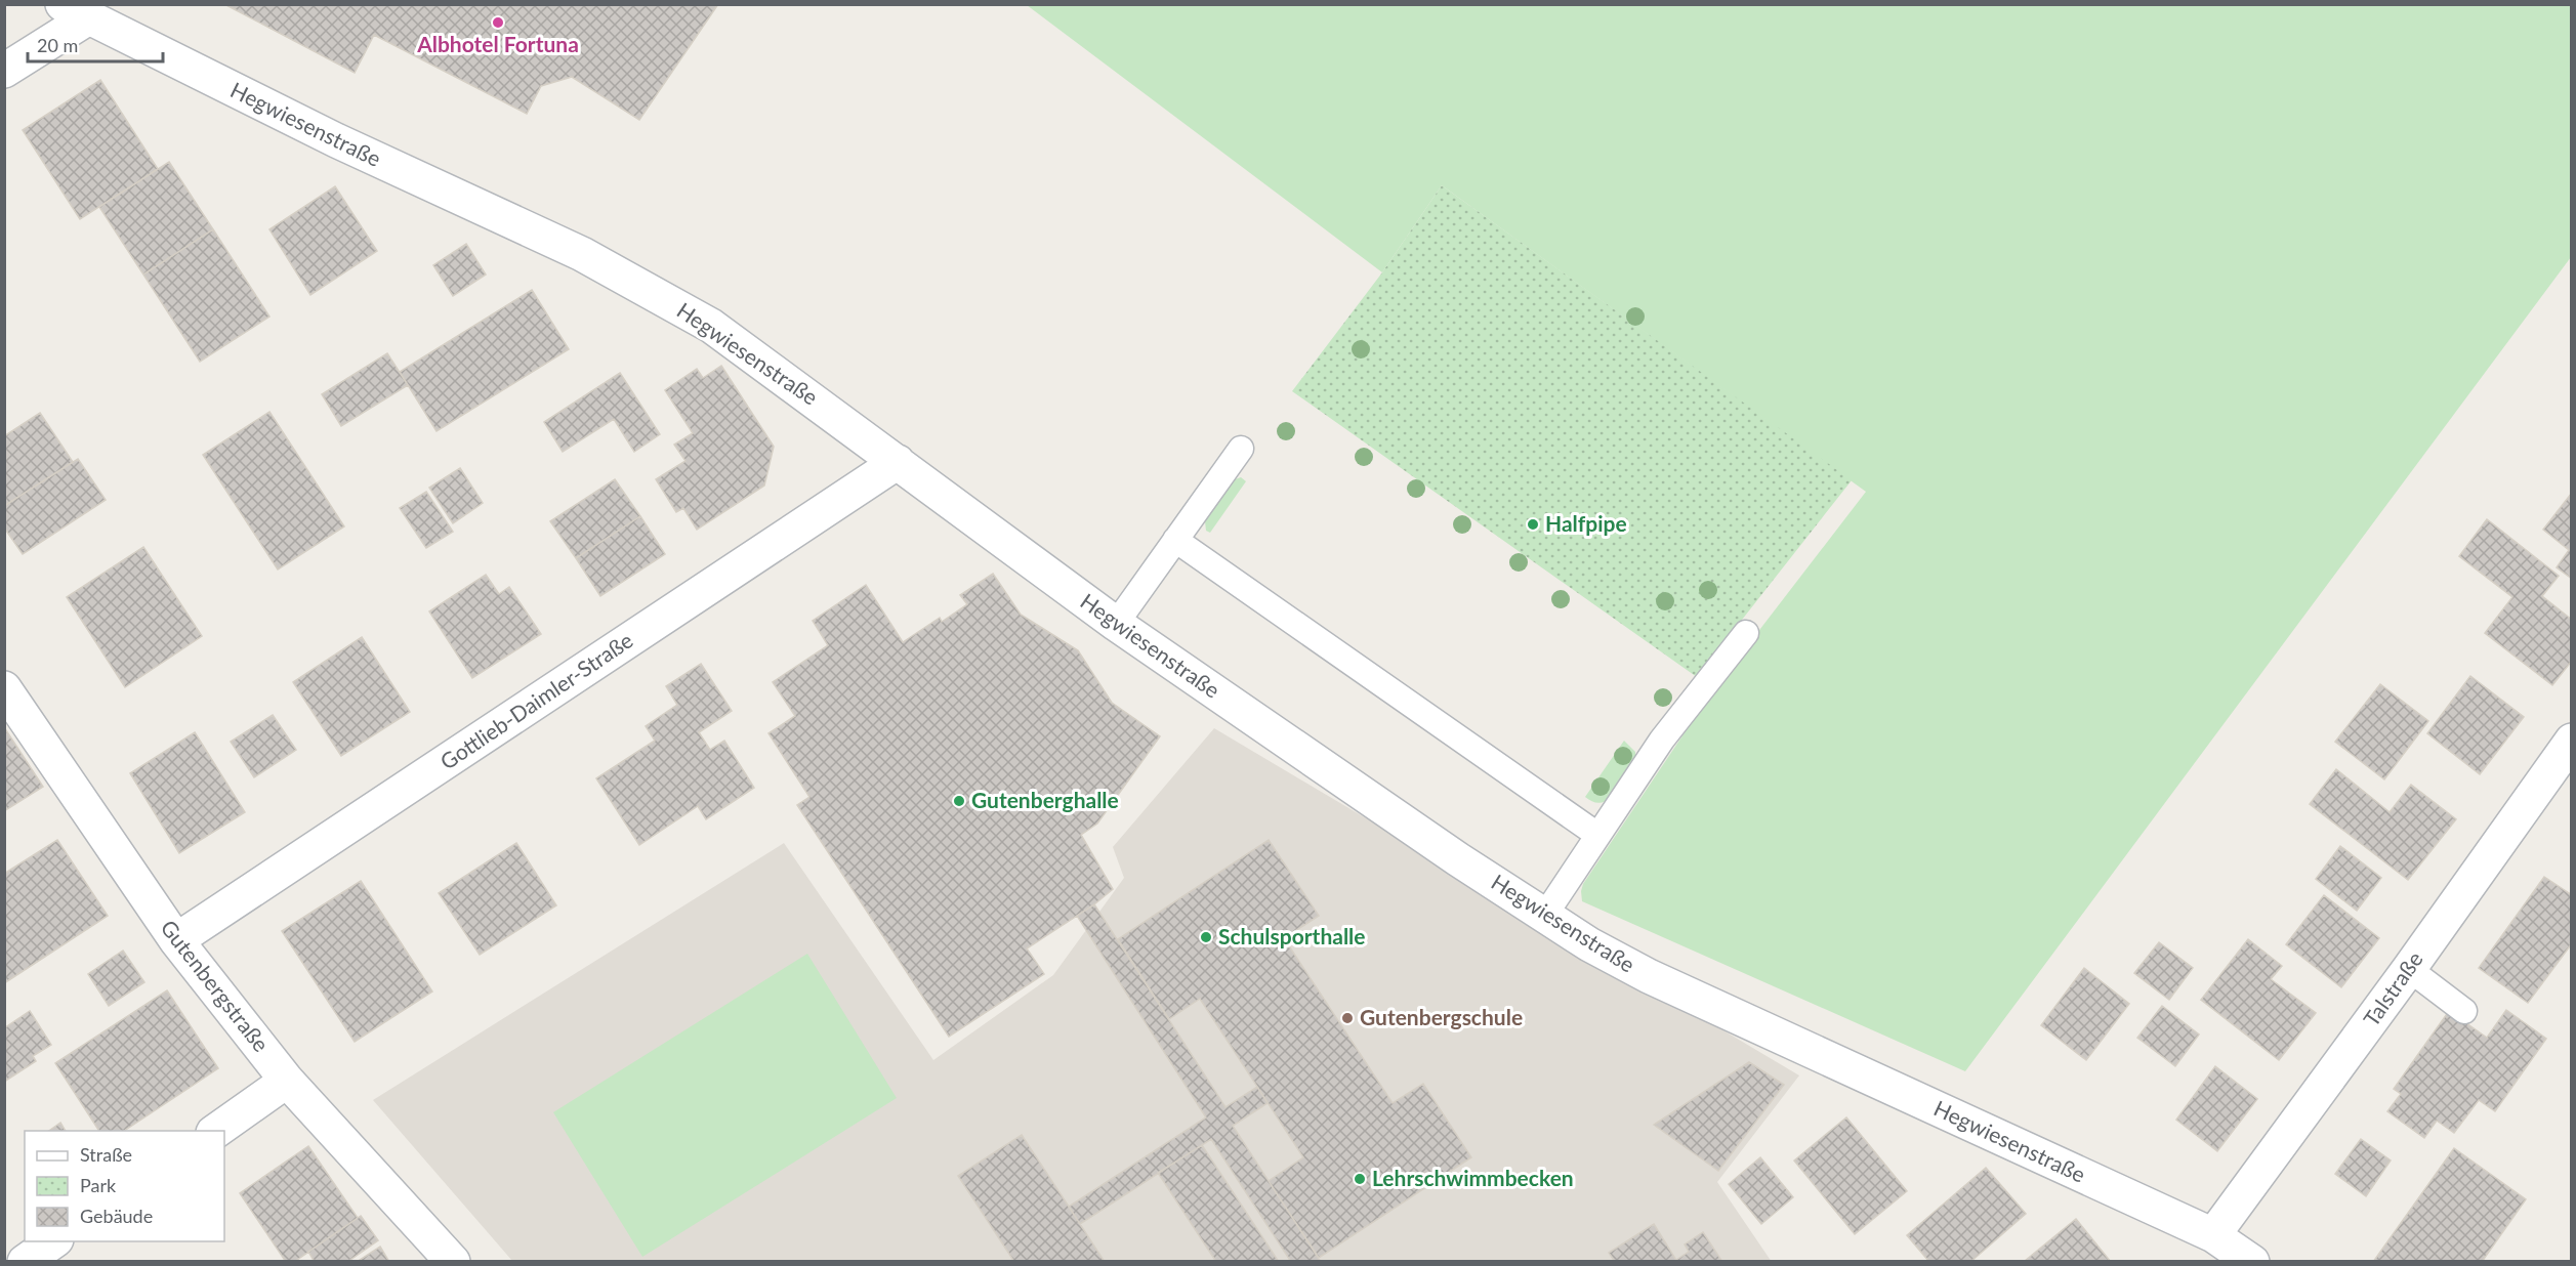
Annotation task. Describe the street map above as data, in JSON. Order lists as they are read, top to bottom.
{
  "streets": {
    "street": [
      "Hegwiesenstraße",
      "Gottlieb-Daimler-Straße",
      "Gutenbergstraße",
      "Talstraße"
    ]
  },
  "crossings": [
    ["Hegwiesenstraße", "Gottlieb-Daimler-Straße"],
    ["Hegwiesenstraße", "Talstraße"],
    ["Gottlieb-Daimler-Straße", "Gutenbergstraße"]
  ],
  "places": [
    "Albhotel Fortuna",
    "Halfpipe",
    "Gutenberghalle",
    "Schulsporthalle",
    "Gutenbergschule",
    "Lehrschwimmbecken"
  ],
  "legend": ["Straße", "Park", "Gebäude"],
  "scale_bar": "20 m"
}
